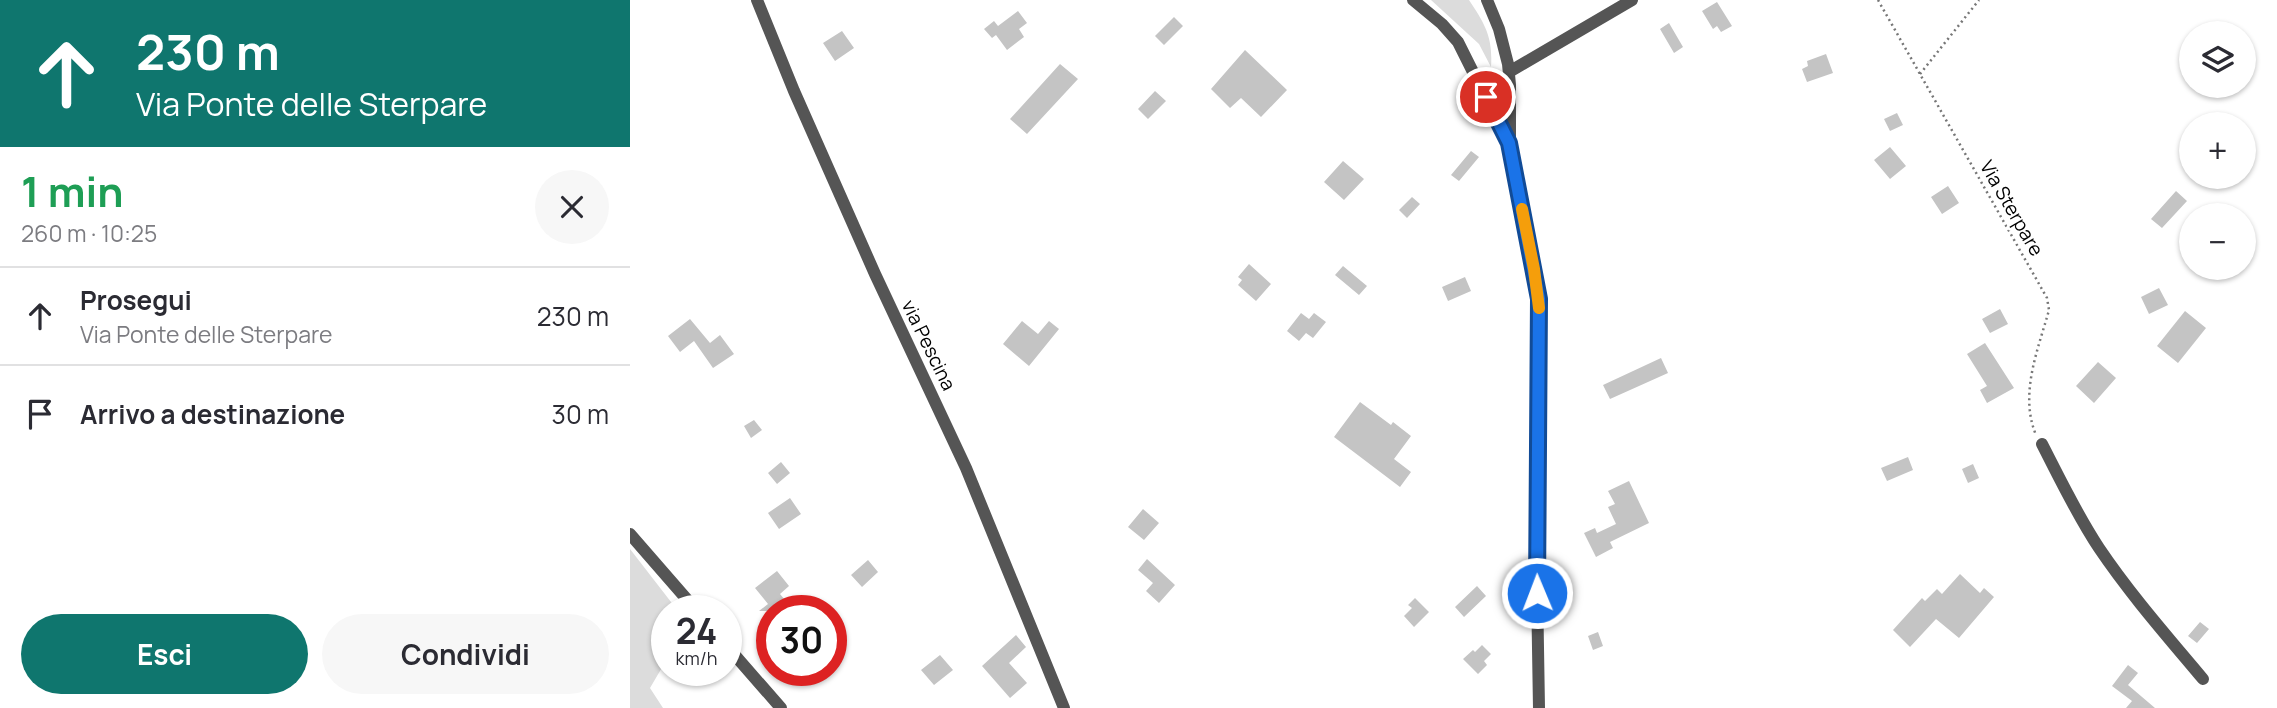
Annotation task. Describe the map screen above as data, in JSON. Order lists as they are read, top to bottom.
{
  "streets": {
    "street": ["via Pescina"],
    "path": ["Via Sterpare"]
  },
  "page": {
    "turn": ["230 m", "Via Ponte delle Sterpare"],
    "map_buttons": ["+", "−"],
    "heading": ["1 min", "260 m · 10:25"],
    "list": [
      {
        "name": "Prosegui",
        "note": "Via Ponte delle Sterpare",
        "value": "230 m"
      },
      {
        "name": "Arrivo a destinazione",
        "value": "30 m"
      }
    ],
    "speed": "24 km/h",
    "limit": "30",
    "buttons": ["Esci", "Condividi"]
  }
}
